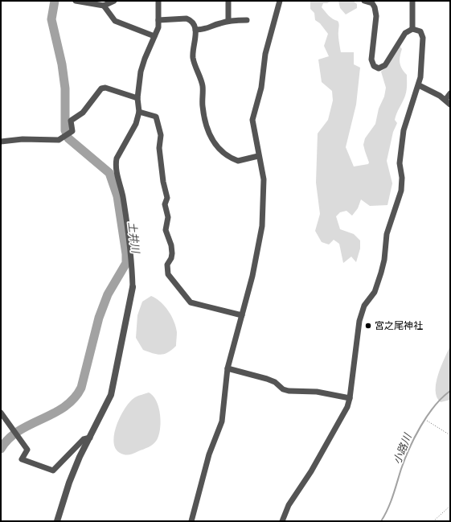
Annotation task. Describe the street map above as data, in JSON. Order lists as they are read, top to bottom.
{
  "water": ["土井川", "小路川"],
  "places": ["宮之尾神社"]
}
